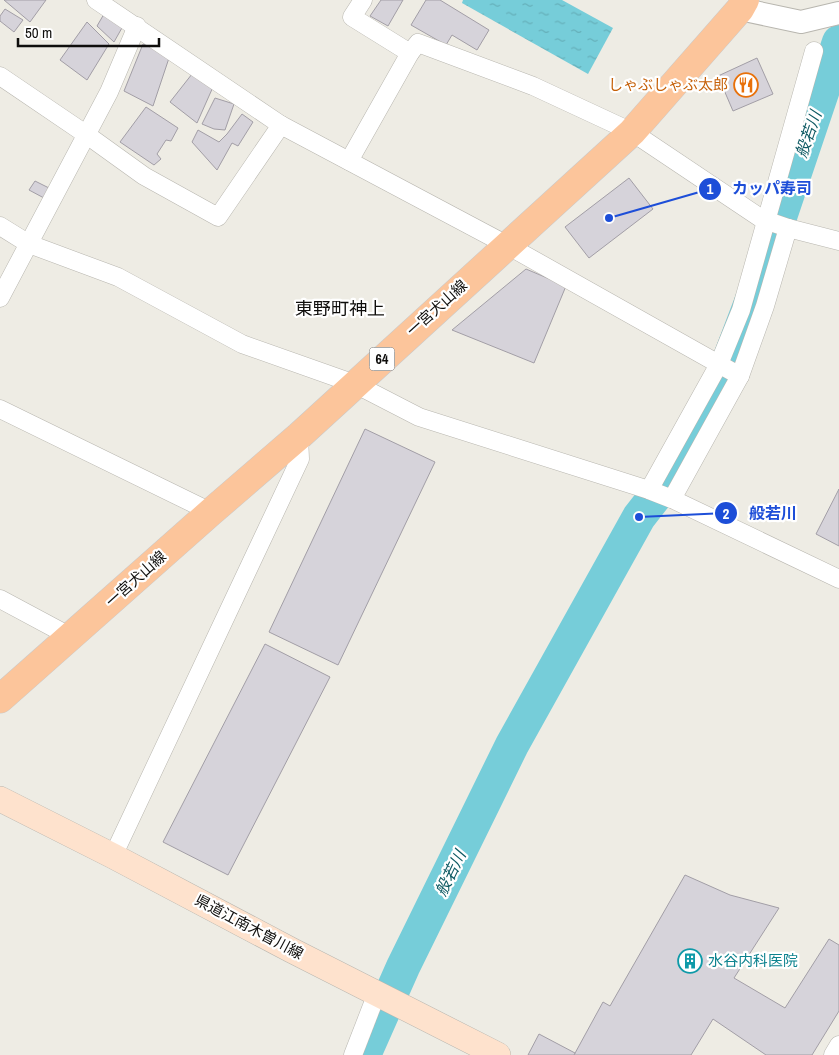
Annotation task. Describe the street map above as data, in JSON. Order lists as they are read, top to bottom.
{
  "streets": {
    "main road": ["一宮犬山線", "64", "県道江南木曽川線"]
  },
  "districts": ["東野町神上"],
  "water": ["般若川"],
  "places": {
    "restaurant": ["しゃぶしゃぶ太郎"],
    "other": ["カッパ寿司", "般若川"],
    "building": ["水谷内科医院"]
  },
  "scale_bar": "50 m"
}
